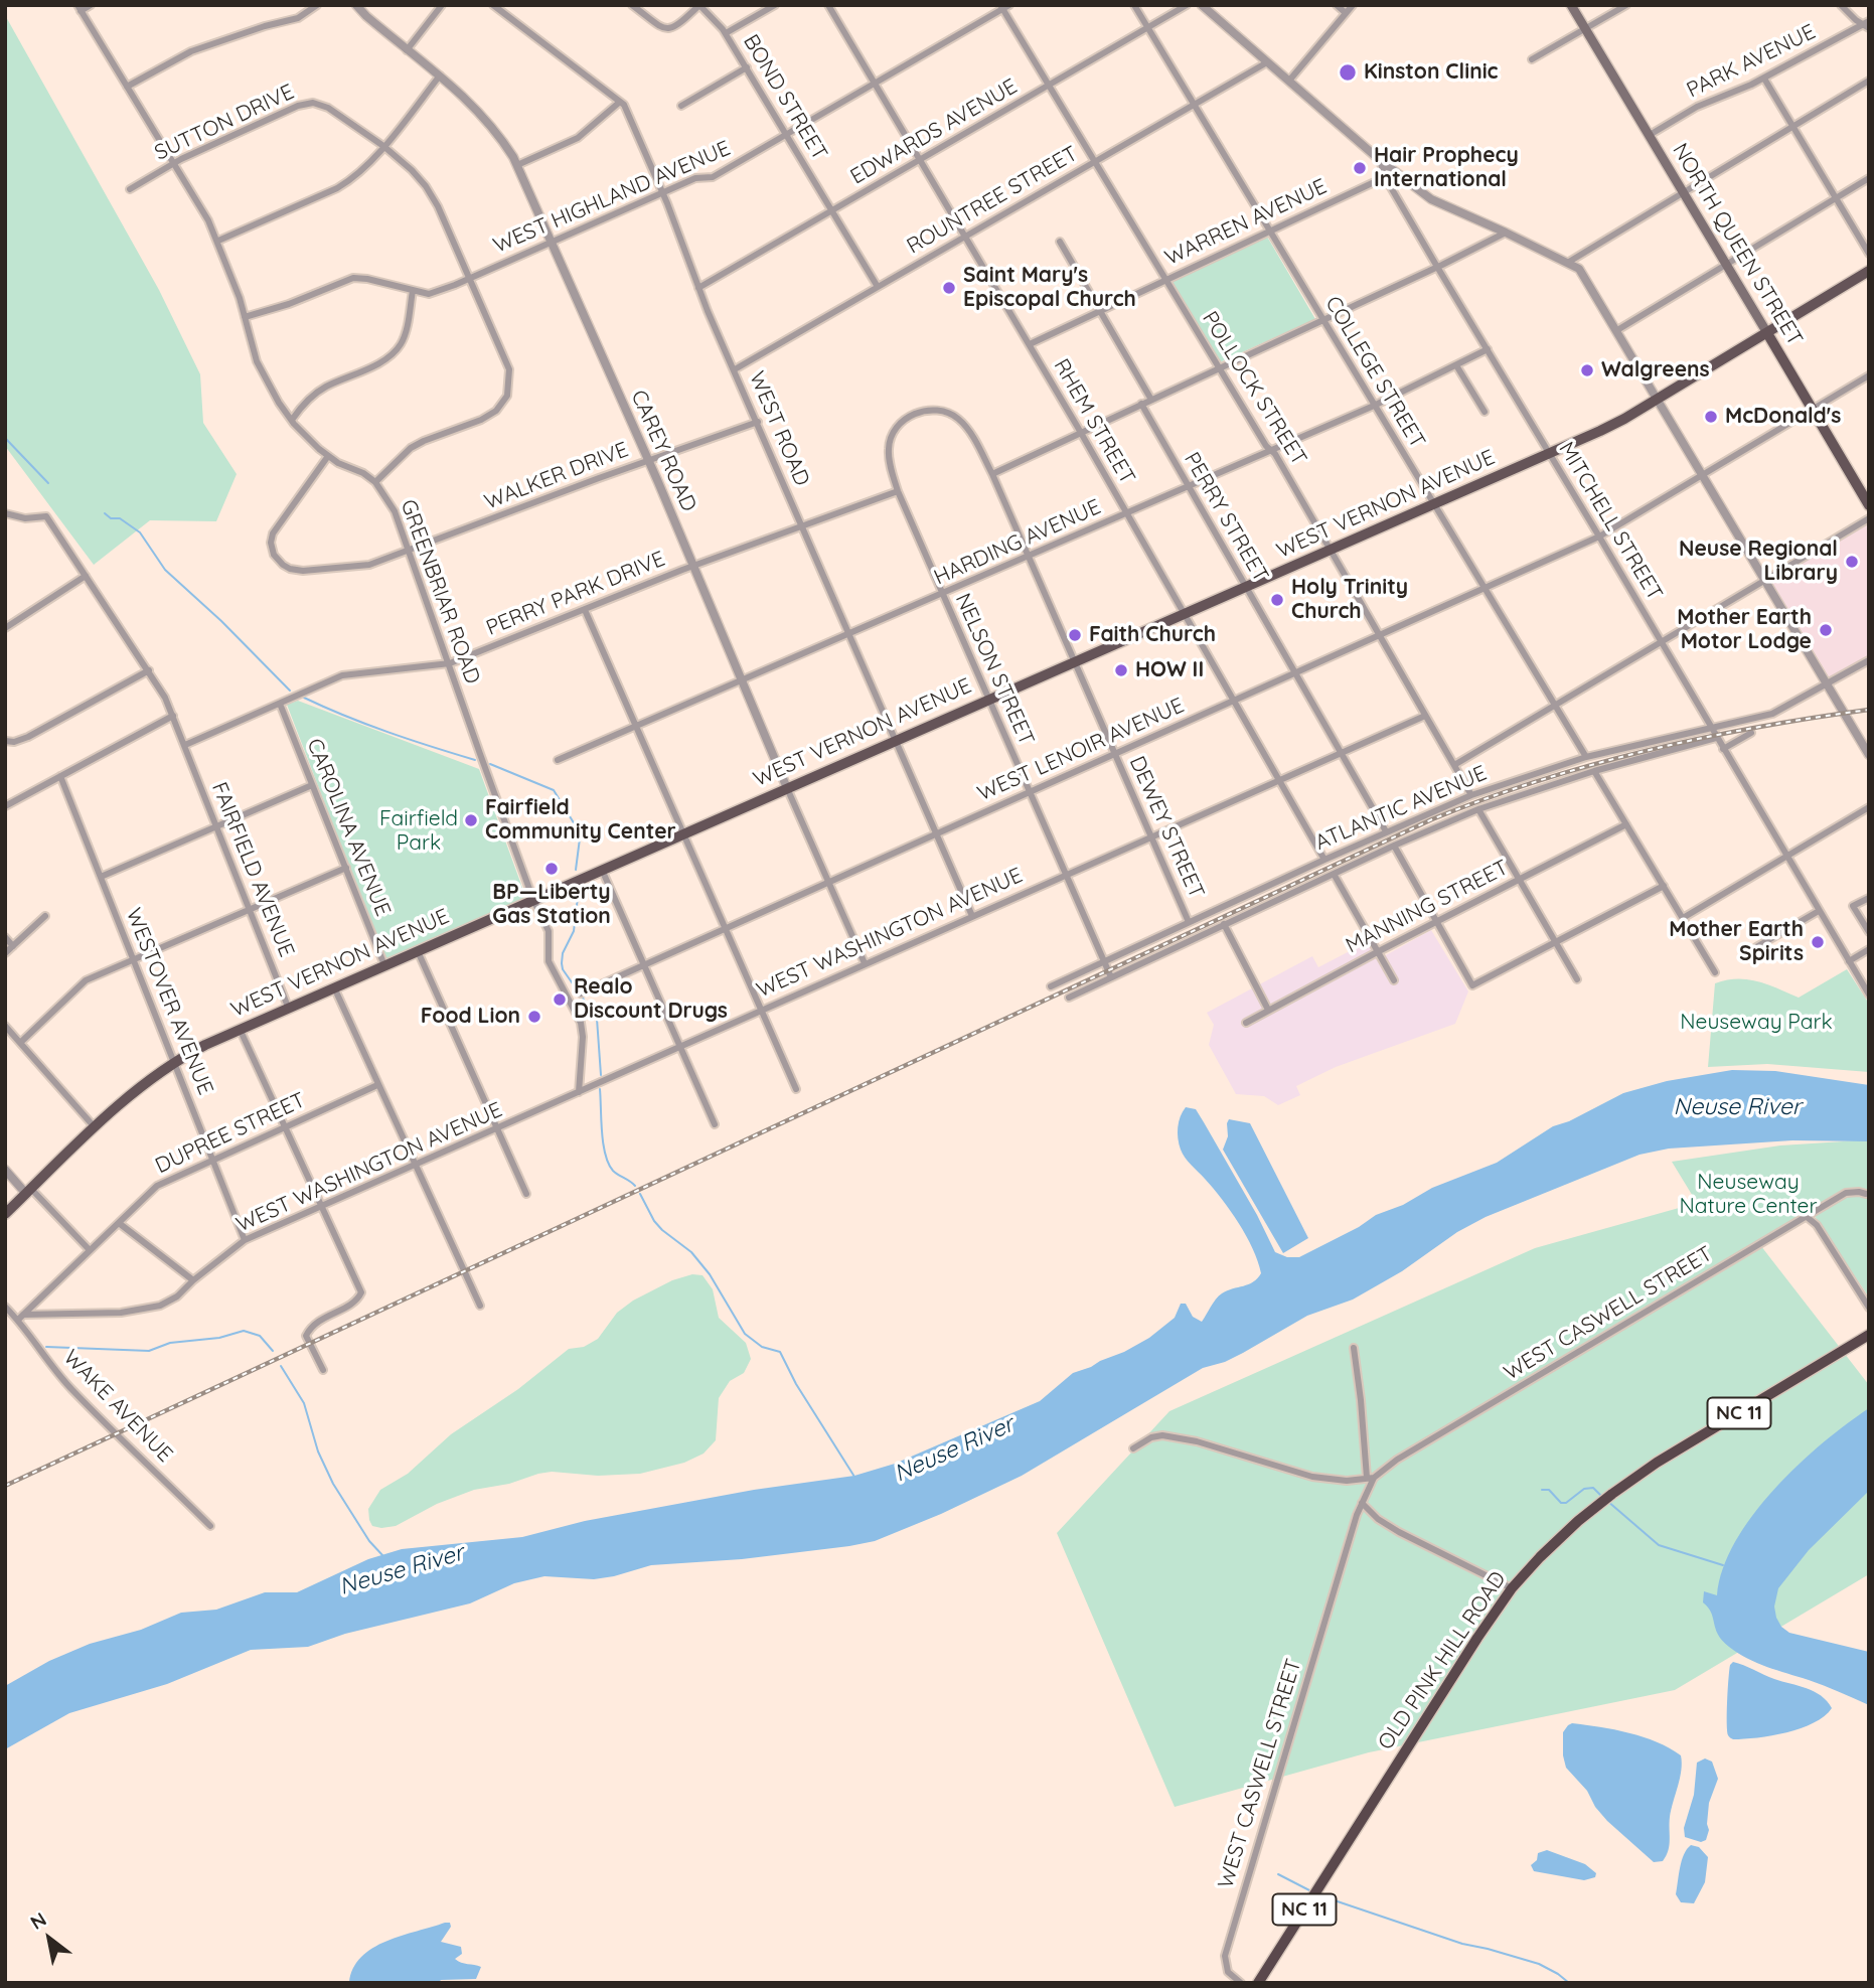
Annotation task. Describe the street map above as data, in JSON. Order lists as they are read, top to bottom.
{
  "streets": {
    "highway": ["NC 11", "OLD PINK HILL ROAD"],
    "main road": ["NORTH QUEEN STREET", "WEST VERNON AVENUE"],
    "street": [
      "PARK AVENUE",
      "BOND STREET",
      "SUTTON DRIVE",
      "EDWARDS AVENUE",
      "WEST HIGHLAND AVENUE",
      "ROUNTREE STREET",
      "WARREN AVENUE",
      "COLLEGE STREET",
      "POLLOCK STREET",
      "RHEM STREET",
      "WEST ROAD",
      "CAREY ROAD",
      "WALKER DRIVE",
      "PERRY STREET",
      "MITCHELL STREET",
      "HARDING AVENUE",
      "GREENBRIAR ROAD",
      "PERRY PARK DRIVE",
      "NELSON STREET",
      "WEST LENOIR AVENUE",
      "ATLANTIC AVENUE",
      "CAROLINA AVENUE",
      "DEWEY STREET",
      "FAIRFIELD AVENUE",
      "MANNING STREET",
      "WEST WASHINGTON AVENUE",
      "WESTOVER AVENUE",
      "DUPREE STREET",
      "WEST CASWELL STREET",
      "WAKE AVENUE"
    ]
  },
  "crossings": [
    ["PARK AVENUE", "NORTH QUEEN STREET"],
    ["BOND STREET", "EDWARDS AVENUE"],
    ["BOND STREET", "WEST HIGHLAND AVENUE"],
    ["BOND STREET", "ROUNTREE STREET"],
    ["SUTTON DRIVE", "WEST HIGHLAND AVENUE"],
    ["SUTTON DRIVE", "GREENBRIAR ROAD"],
    ["EDWARDS AVENUE", "COLLEGE STREET"],
    ["EDWARDS AVENUE", "POLLOCK STREET"],
    ["EDWARDS AVENUE", "RHEM STREET"],
    ["EDWARDS AVENUE", "WEST ROAD"],
    ["WEST HIGHLAND AVENUE", "POLLOCK STREET"],
    ["WEST HIGHLAND AVENUE", "RHEM STREET"],
    ["WEST HIGHLAND AVENUE", "WEST ROAD"],
    ["WEST HIGHLAND AVENUE", "CAREY ROAD"],
    ["WEST HIGHLAND AVENUE", "GREENBRIAR ROAD"],
    ["ROUNTREE STREET", "COLLEGE STREET"],
    ["ROUNTREE STREET", "POLLOCK STREET"],
    ["ROUNTREE STREET", "RHEM STREET"],
    ["ROUNTREE STREET", "WEST ROAD"],
    ["WARREN AVENUE", "COLLEGE STREET"],
    ["WARREN AVENUE", "POLLOCK STREET"],
    ["WARREN AVENUE", "RHEM STREET"],
    ["WARREN AVENUE", "MITCHELL STREET"],
    ["NORTH QUEEN STREET", "WEST VERNON AVENUE"],
    ["NORTH QUEEN STREET", "WEST LENOIR AVENUE"],
    ["COLLEGE STREET", "WEST VERNON AVENUE"],
    ["COLLEGE STREET", "HARDING AVENUE"],
    ["COLLEGE STREET", "WEST LENOIR AVENUE"],
    ["COLLEGE STREET", "ATLANTIC AVENUE"],
    ["POLLOCK STREET", "WEST VERNON AVENUE"],
    ["POLLOCK STREET", "HARDING AVENUE"],
    ["POLLOCK STREET", "WEST LENOIR AVENUE"],
    ["POLLOCK STREET", "ATLANTIC AVENUE"],
    ["POLLOCK STREET", "WEST WASHINGTON AVENUE"],
    ["RHEM STREET", "WEST VERNON AVENUE"],
    ["RHEM STREET", "HARDING AVENUE"],
    ["RHEM STREET", "WEST LENOIR AVENUE"],
    ["RHEM STREET", "ATLANTIC AVENUE"],
    ["RHEM STREET", "WEST WASHINGTON AVENUE"],
    ["WEST ROAD", "WALKER DRIVE"],
    ["WEST ROAD", "WEST VERNON AVENUE"],
    ["WEST ROAD", "HARDING AVENUE"],
    ["WEST ROAD", "PERRY PARK DRIVE"],
    ["WEST ROAD", "WEST LENOIR AVENUE"],
    ["WEST ROAD", "WEST WASHINGTON AVENUE"],
    ["CAREY ROAD", "WALKER DRIVE"],
    ["CAREY ROAD", "WEST VERNON AVENUE"],
    ["CAREY ROAD", "HARDING AVENUE"],
    ["CAREY ROAD", "PERRY PARK DRIVE"],
    ["CAREY ROAD", "WEST LENOIR AVENUE"],
    ["CAREY ROAD", "WEST WASHINGTON AVENUE"],
    ["WALKER DRIVE", "GREENBRIAR ROAD"],
    ["WEST VERNON AVENUE", "PERRY STREET"],
    ["WEST VERNON AVENUE", "MITCHELL STREET"],
    ["WEST VERNON AVENUE", "GREENBRIAR ROAD"],
    ["WEST VERNON AVENUE", "NELSON STREET"],
    ["WEST VERNON AVENUE", "CAROLINA AVENUE"],
    ["WEST VERNON AVENUE", "DEWEY STREET"],
    ["WEST VERNON AVENUE", "FAIRFIELD AVENUE"],
    ["WEST VERNON AVENUE", "WESTOVER AVENUE"],
    ["PERRY STREET", "HARDING AVENUE"],
    ["PERRY STREET", "WEST LENOIR AVENUE"],
    ["PERRY STREET", "ATLANTIC AVENUE"],
    ["PERRY STREET", "WEST WASHINGTON AVENUE"],
    ["MITCHELL STREET", "HARDING AVENUE"],
    ["MITCHELL STREET", "WEST LENOIR AVENUE"],
    ["MITCHELL STREET", "ATLANTIC AVENUE"],
    ["HARDING AVENUE", "NELSON STREET"],
    ["HARDING AVENUE", "DEWEY STREET"],
    ["GREENBRIAR ROAD", "PERRY PARK DRIVE"],
    ["GREENBRIAR ROAD", "WEST WASHINGTON AVENUE"],
    ["PERRY PARK DRIVE", "NELSON STREET"],
    ["PERRY PARK DRIVE", "CAROLINA AVENUE"],
    ["PERRY PARK DRIVE", "FAIRFIELD AVENUE"],
    ["NELSON STREET", "WEST LENOIR AVENUE"],
    ["NELSON STREET", "ATLANTIC AVENUE"],
    ["NELSON STREET", "DEWEY STREET"],
    ["NELSON STREET", "WEST WASHINGTON AVENUE"],
    ["WEST LENOIR AVENUE", "DEWEY STREET"],
    ["ATLANTIC AVENUE", "DEWEY STREET"],
    ["DEWEY STREET", "WEST WASHINGTON AVENUE"],
    ["WEST WASHINGTON AVENUE", "WESTOVER AVENUE"],
    ["WEST WASHINGTON AVENUE", "DUPREE STREET"],
    ["WEST WASHINGTON AVENUE", "WAKE AVENUE"],
    ["WESTOVER AVENUE", "DUPREE STREET"],
    ["DUPREE STREET", "WAKE AVENUE"]
  ],
  "water": ["Neuse River"],
  "parks": ["Fairfield Park", "Neuseway Park", "Neuseway Nature Center"],
  "places": [
    "Kinston Clinic",
    "Hair Prophecy International",
    "Saint Mary's Episcopal Church",
    "Walgreens",
    "McDonald's",
    "Neuse Regional Library",
    "Holy Trinity Church",
    "Mother Earth Motor Lodge",
    "Faith Church",
    "HOW II",
    "Fairfield Community Center",
    "BP—Liberty Gas Station",
    "Mother Earth Spirits",
    "Realo Discount Drugs",
    "Food Lion"
  ],
  "north": "top left"
}
